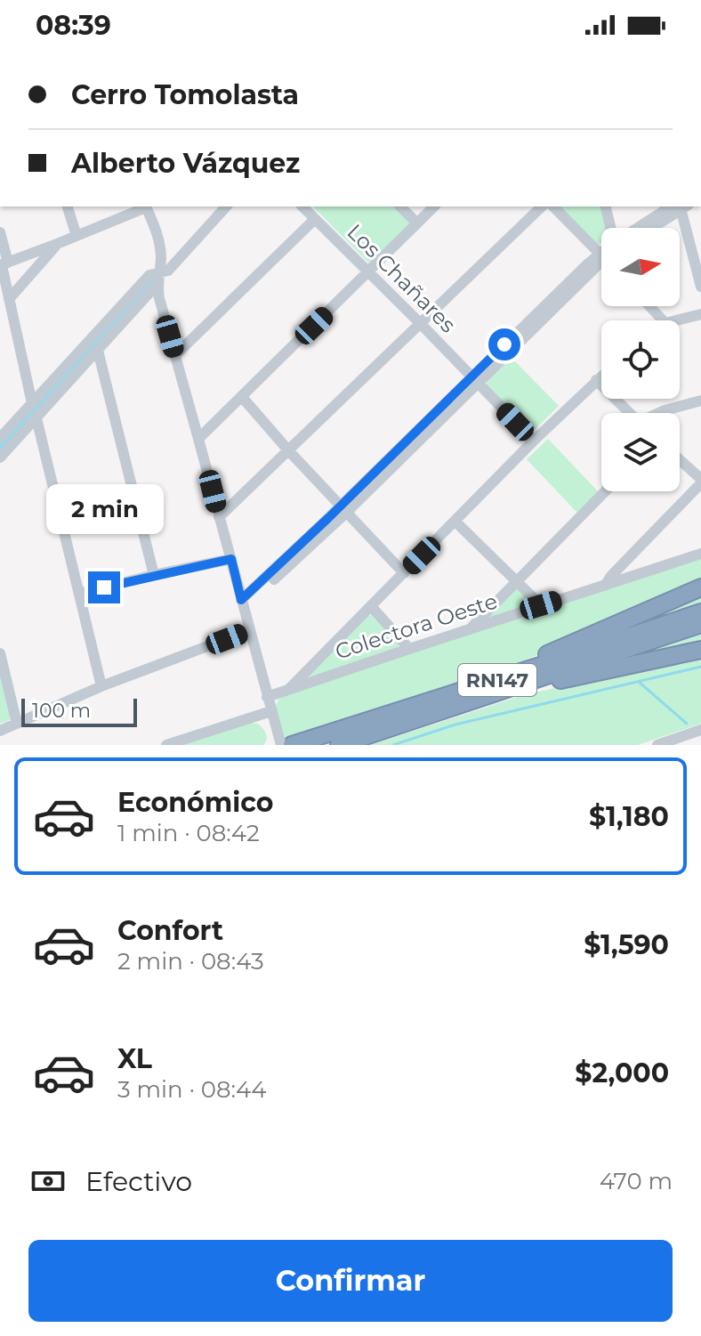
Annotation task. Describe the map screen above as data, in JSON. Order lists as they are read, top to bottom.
{
  "streets": {
    "highway": ["RN147"],
    "street": ["Los Chañares", "Colectora Oeste"]
  },
  "scale_bar": "100 m",
  "north": "right",
  "page": {
    "status": "08:39",
    "banner": ["Cerro Tomolasta", "Alberto Vázquez"],
    "bubble": "2 min",
    "scale": "100 m",
    "list": [
      {
        "name": "Económico",
        "note": "1 min · 08:42",
        "value": "$1,180"
      },
      {
        "name": "Confort",
        "note": "2 min · 08:43",
        "value": "$1,590"
      },
      {
        "name": "XL",
        "note": "3 min · 08:44",
        "value": "$2,000"
      }
    ],
    "pay": ["Efectivo", "470 m"],
    "buttons": "Confirmar"
  }
}
